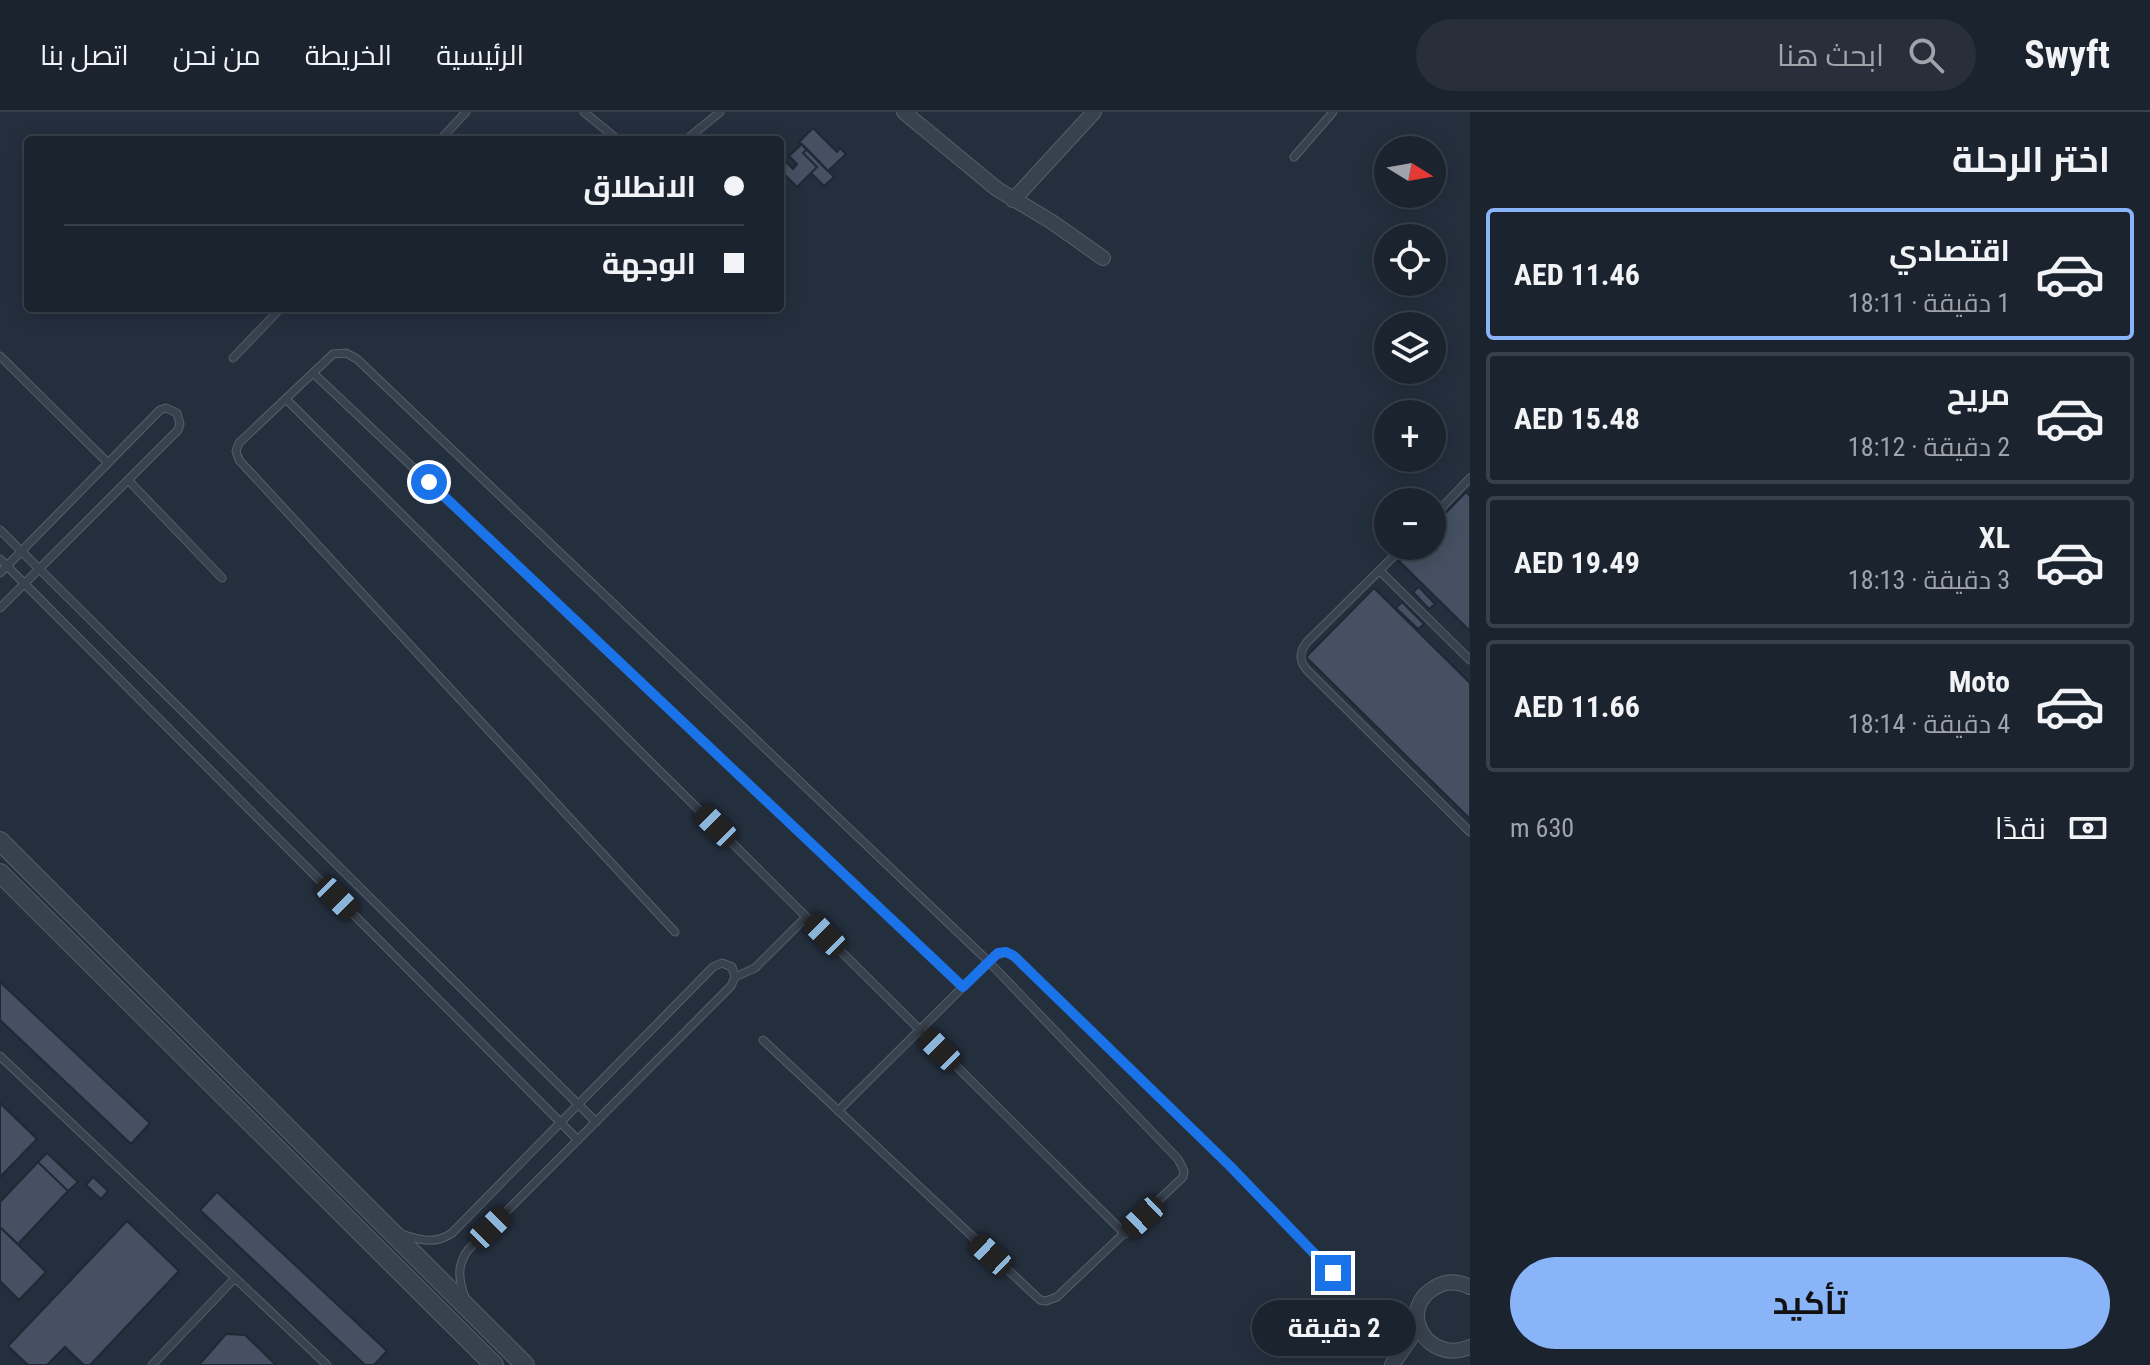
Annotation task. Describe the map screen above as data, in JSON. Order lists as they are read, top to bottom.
{
  "north": "right",
  "page": {
    "header": "Swyft",
    "search": "ابحث هنا",
    "nav": [
      "الرئيسية",
      "الخريطة",
      "من نحن",
      "اتصل بنا"
    ],
    "heading": "اختر الرحلة",
    "map_buttons": ["+", "−"],
    "banner": ["الانطلاق", "الوجهة"],
    "list": [
      {
        "name": "اقتصادي",
        "note": "1 دقيقة · 18:11",
        "value": "AED 11.46"
      },
      {
        "name": "مريح",
        "note": "2 دقيقة · 18:12",
        "value": "AED 15.48"
      },
      {
        "name": "XL",
        "note": "3 دقيقة · 18:13",
        "value": "AED 19.49"
      },
      {
        "name": "Moto",
        "note": "4 دقيقة · 18:14",
        "value": "AED 11.66"
      }
    ],
    "pay": ["نقدًا", "630 m"],
    "buttons": "تأكيد",
    "bubble": "2 دقيقة"
  }
}
